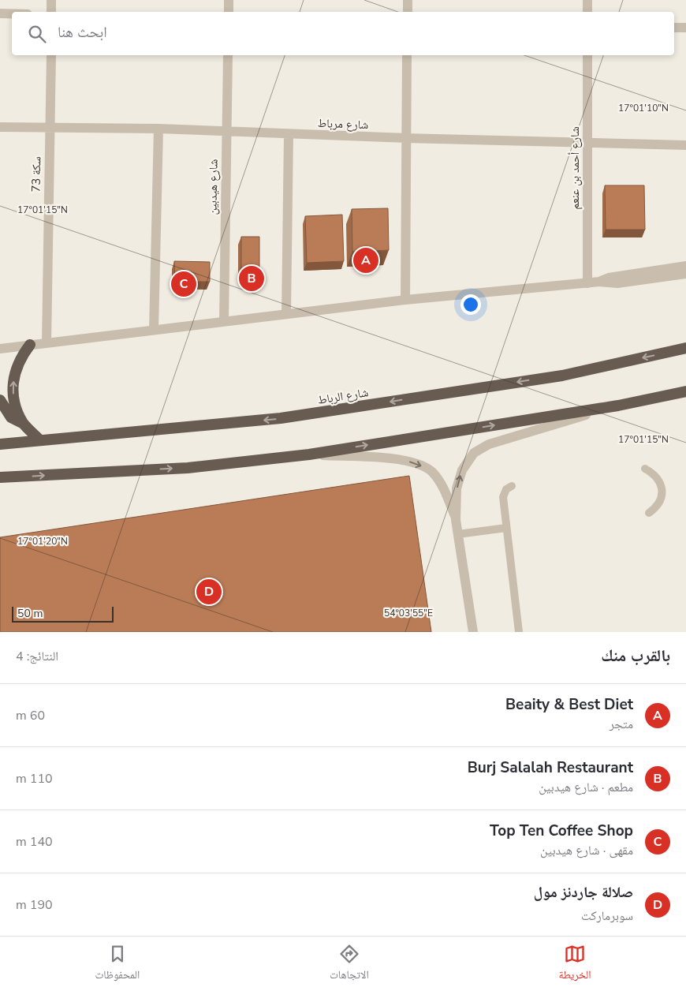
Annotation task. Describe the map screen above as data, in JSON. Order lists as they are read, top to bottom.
{
  "streets": {
    "highway": ["شارع الرباط"],
    "street": [
      "شارع مرباط",
      "شارع أحمد بن عنعم",
      "سكة 73",
      "شارع هيدبين"
    ]
  },
  "crossings": [
    ["شارع مرباط", "شارع أحمد بن عنعم"],
    ["شارع مرباط", "سكة 73"],
    ["شارع مرباط", "شارع هيدبين"]
  ],
  "scale_bar": "50 m",
  "page": {
    "search": "ابحث هنا",
    "pins": [
      "A",
      "B",
      "C",
      "D"
    ],
    "scale": "50 m",
    "heading": ["بالقرب منك", "النتائج: 4"],
    "list": [
      {
        "mark": "A",
        "name": "Beaity & Best Diet",
        "note": "متجر",
        "value": "60 m"
      },
      {
        "mark": "B",
        "name": "Burj Salalah Restaurant",
        "note": "مطعم · شارع هيدبين",
        "value": "110 m"
      },
      {
        "mark": "C",
        "name": "Top Ten Coffee Shop",
        "note": "مقهى · شارع هيدبين",
        "value": "140 m"
      },
      {
        "mark": "D",
        "name": "صلالة جاردنز مول",
        "note": "سوبرماركت",
        "value": "190 m"
      }
    ],
    "nav": ["الخريطة", "الاتجاهات", "المحفوظات"]
  },
  "coordinates": [
    "17°01'10\"N",
    "17°01'15\"N",
    "17°01'20\"N",
    "54°03'55\"E"
  ]
}
